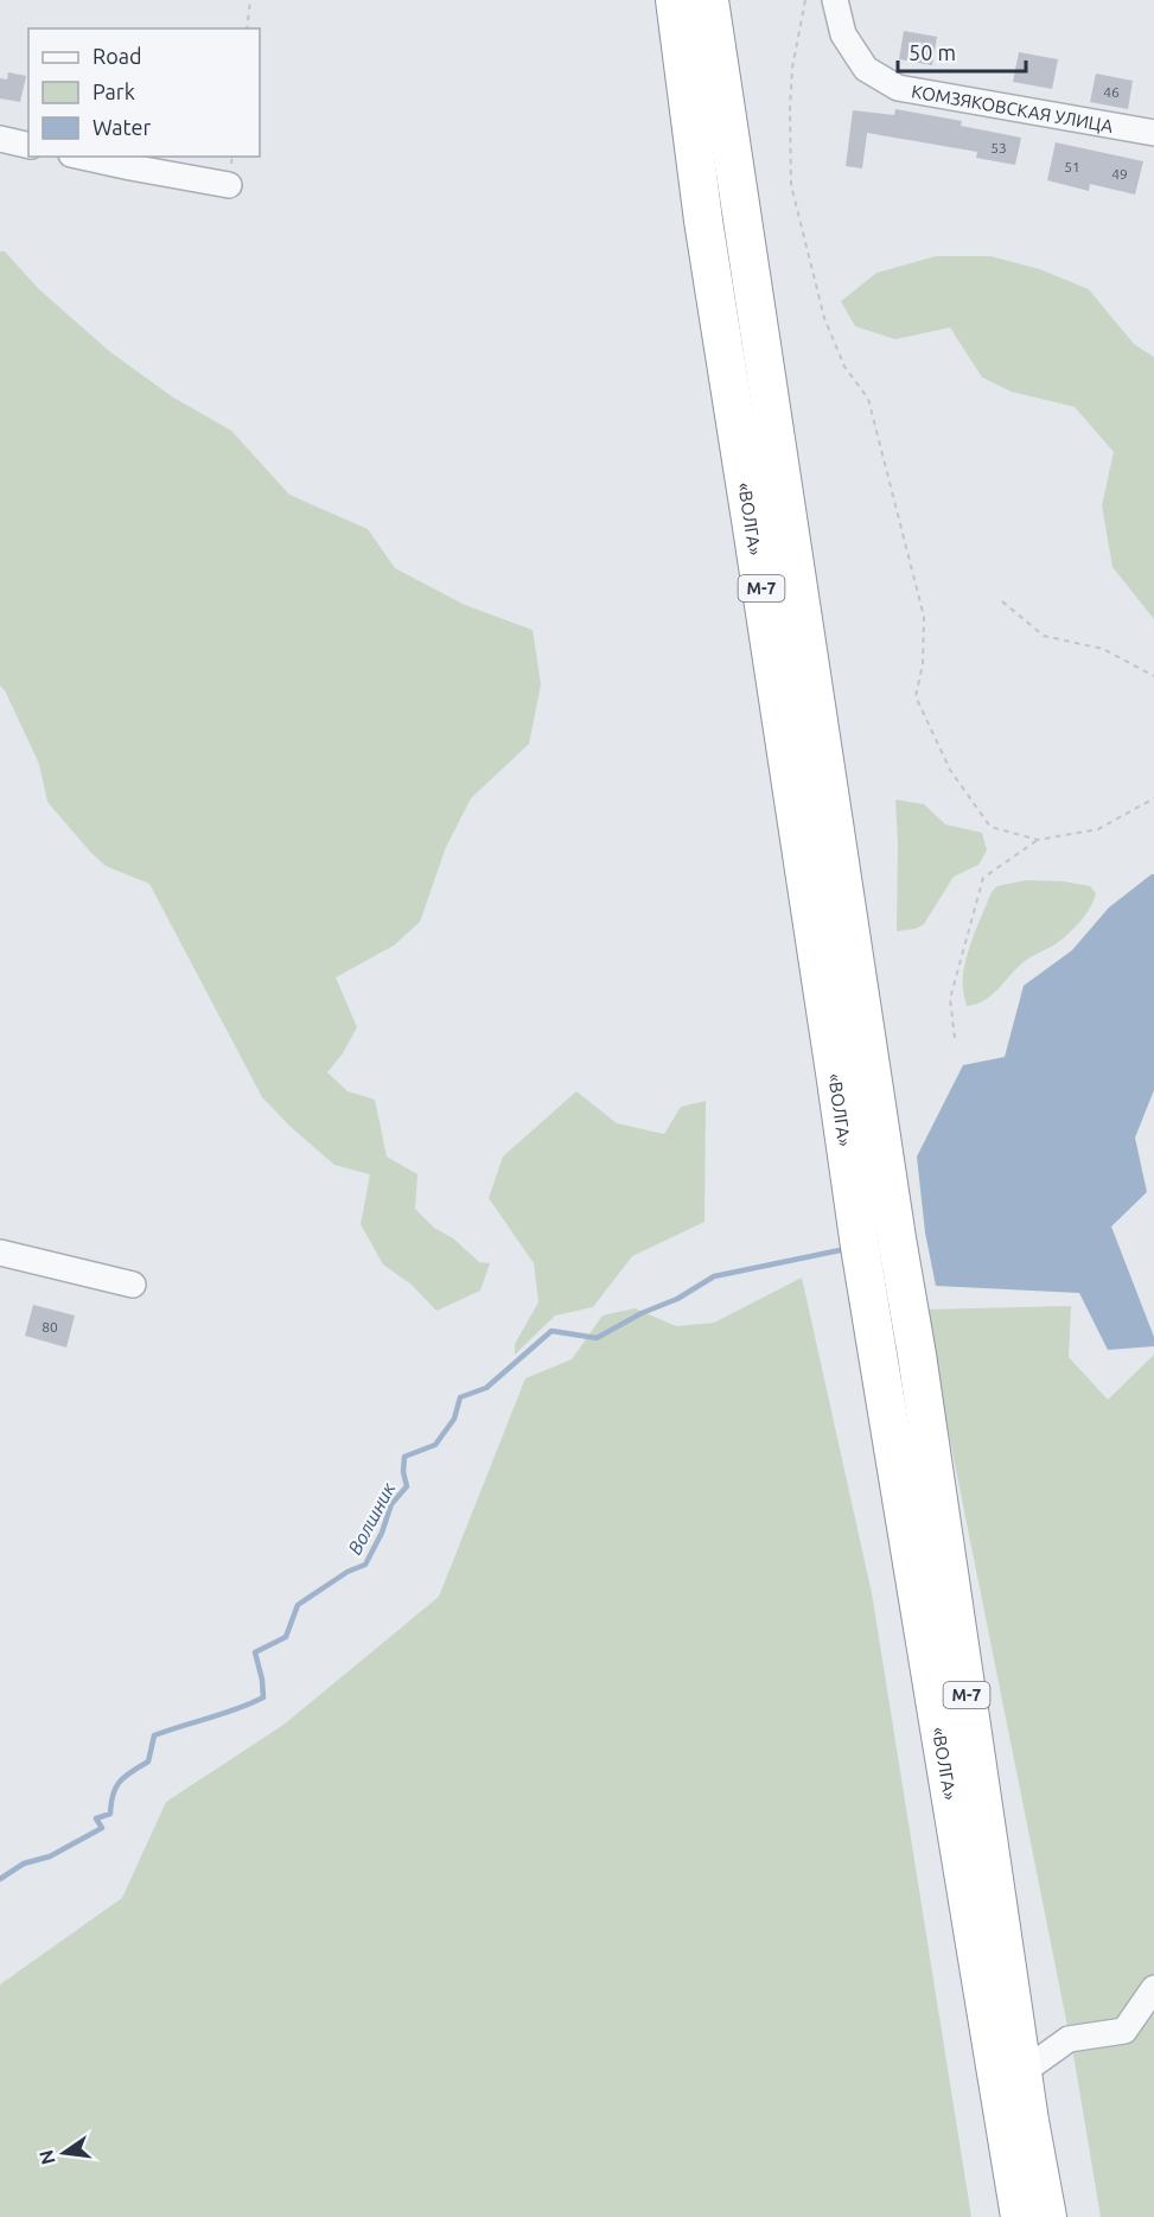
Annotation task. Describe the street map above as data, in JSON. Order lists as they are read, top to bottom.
{
  "streets": {
    "highway": ["«ВОЛГА»", "М-7"],
    "street": ["КОМЗЯКОВСКАЯ УЛИЦА"]
  },
  "water": ["Волшник"],
  "house_numbers": [
    "46",
    "53",
    "51",
    "49",
    "80"
  ],
  "legend": ["Road", "Park", "Water"],
  "scale_bar": "50 m",
  "north": "left"
}
